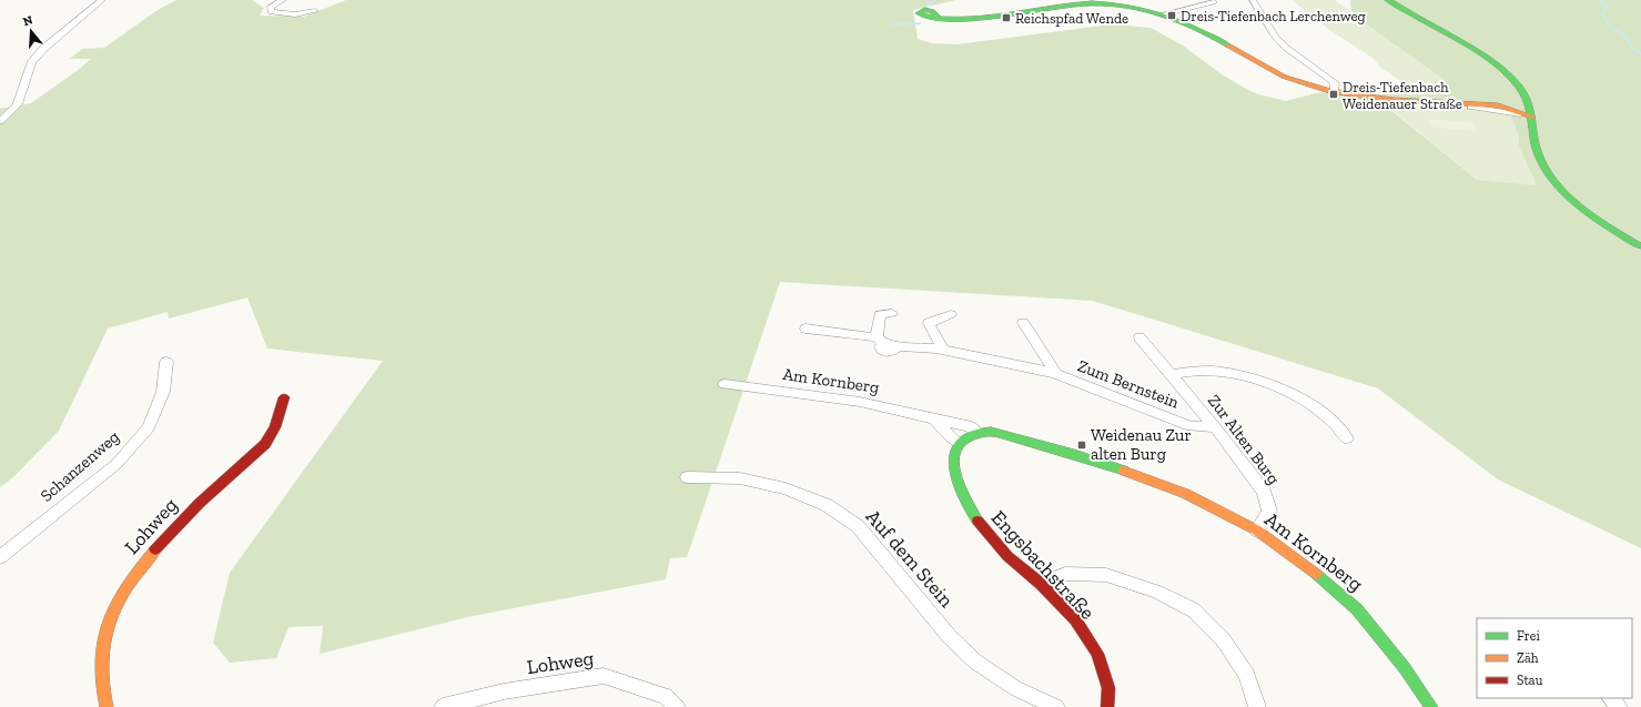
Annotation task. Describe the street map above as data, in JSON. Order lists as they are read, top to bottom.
{
  "streets": {
    "street": [
      "Am Kornberg",
      "Zum Bernstein",
      "Zur Alten Burg",
      "Schanzenweg",
      "Lohweg",
      "Auf dem Stein",
      "Engsbachstraße"
    ]
  },
  "crossings": [
    ["Am Kornberg", "Zur Alten Burg"],
    ["Zum Bernstein", "Zur Alten Burg"]
  ],
  "places": {
    "transit": [
      "Dreis-Tiefenbach Lerchenweg",
      "Reichspfad Wende",
      "Dreis-Tiefenbach Weidenauer Straße",
      "Weidenau Zur alten Burg"
    ]
  },
  "legend": ["Frei", "Zäh", "Stau"],
  "north": "top"
}
